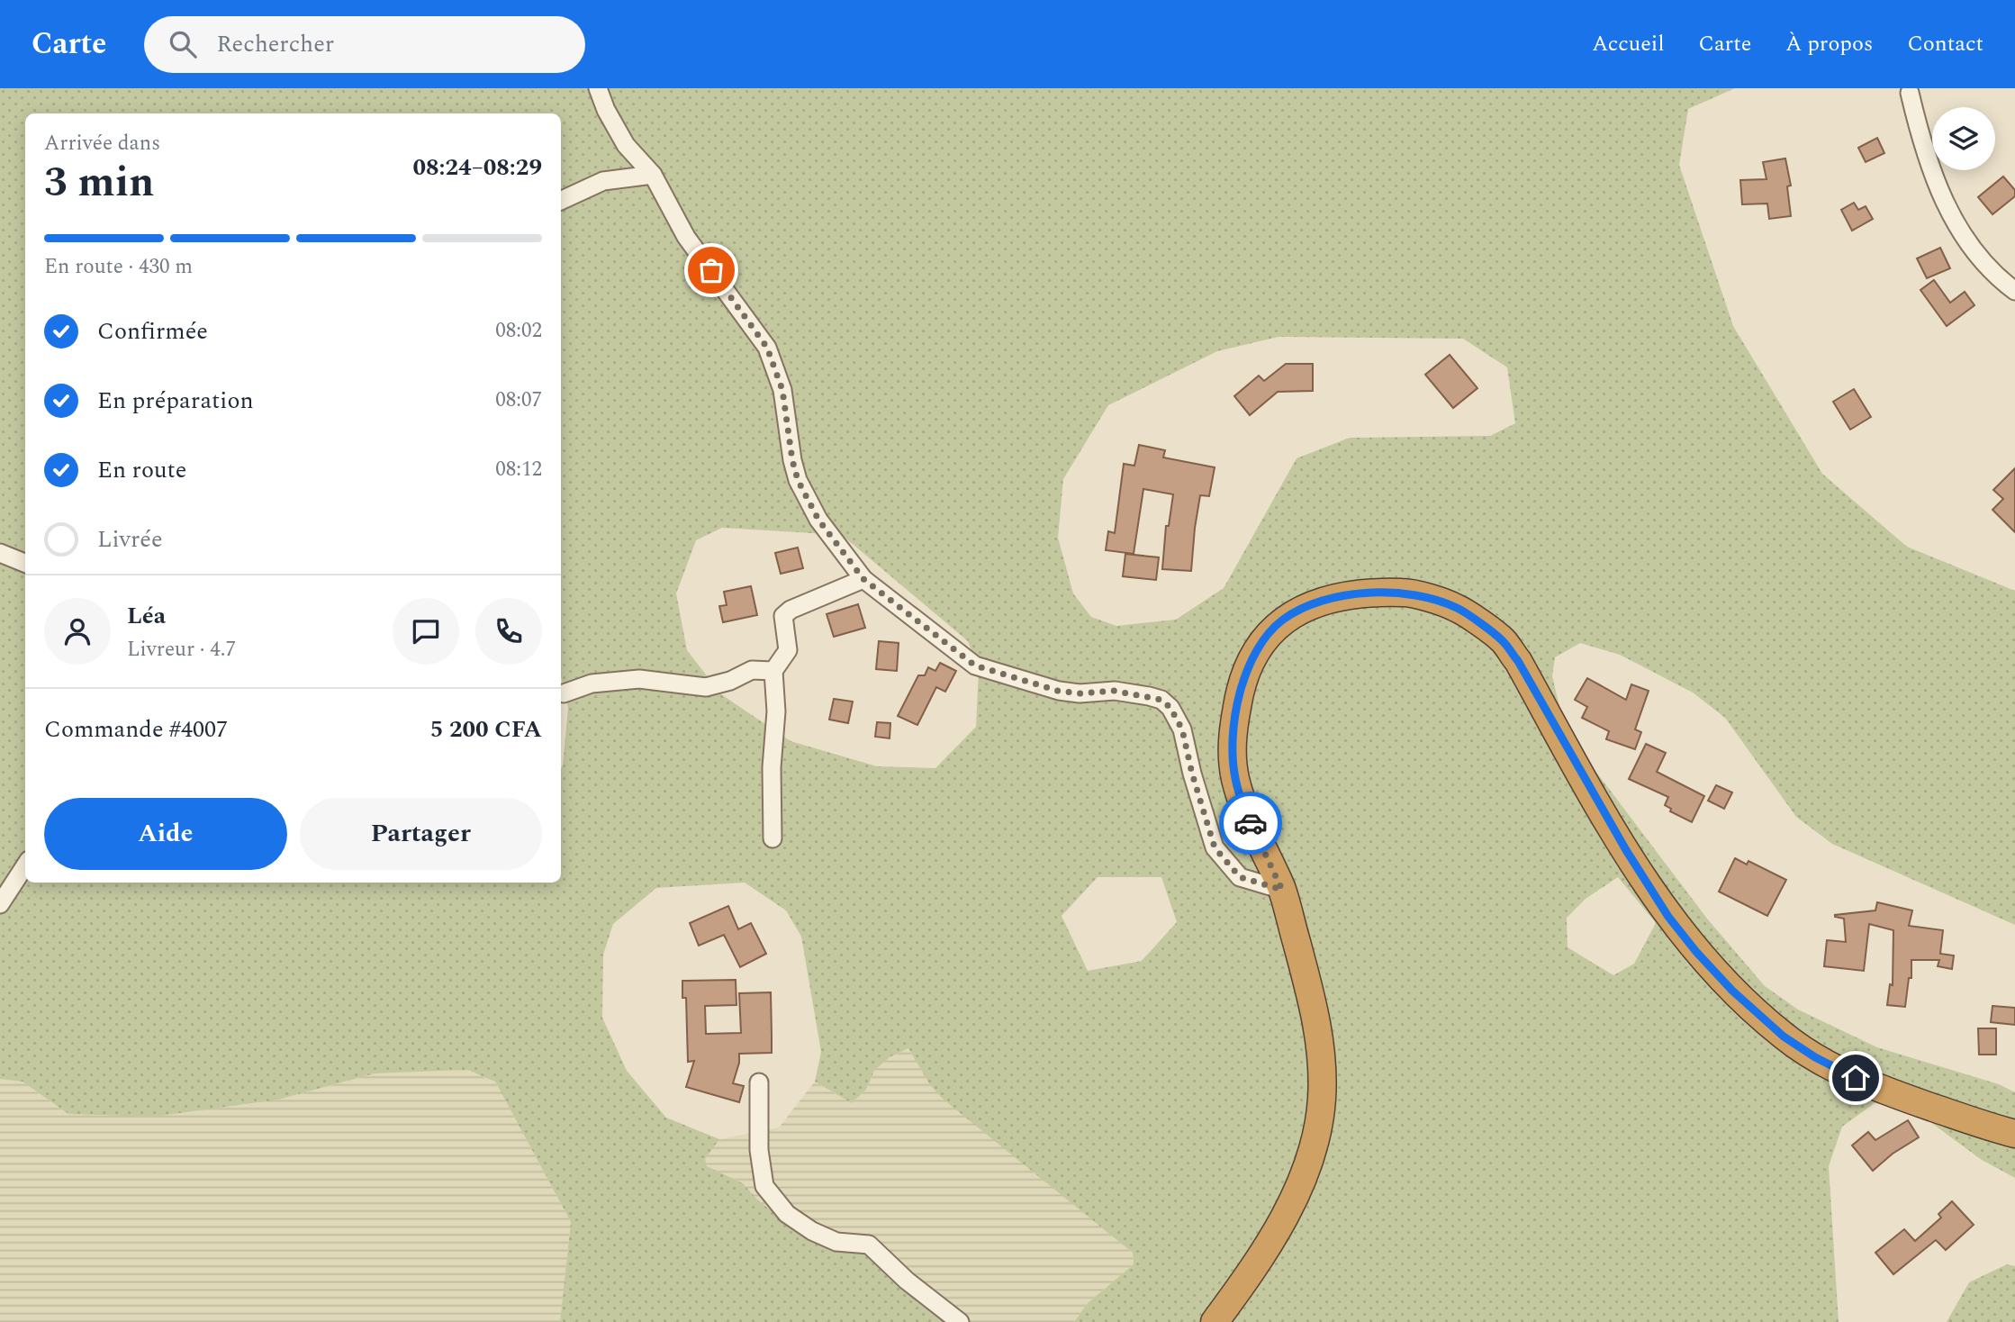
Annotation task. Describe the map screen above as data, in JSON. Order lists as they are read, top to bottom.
{
  "page": {
    "header": "Carte",
    "search": "Rechercher",
    "nav": [
      "Accueil",
      "Carte",
      "À propos",
      "Contact"
    ],
    "heading": ["3 min", "Arrivée dans", "08:24–08:29"],
    "panel": [
      "Léa",
      "Livreur · 4.7",
      "Commande #4007",
      "5 200 CFA"
    ],
    "bar": "En route · 430 m",
    "list": [
      ["Confirmée", "08:02"],
      ["En préparation", "08:07"],
      ["En route", "08:12"],
      "Livrée"
    ],
    "buttons": ["Aide", "Partager"]
  }
}
